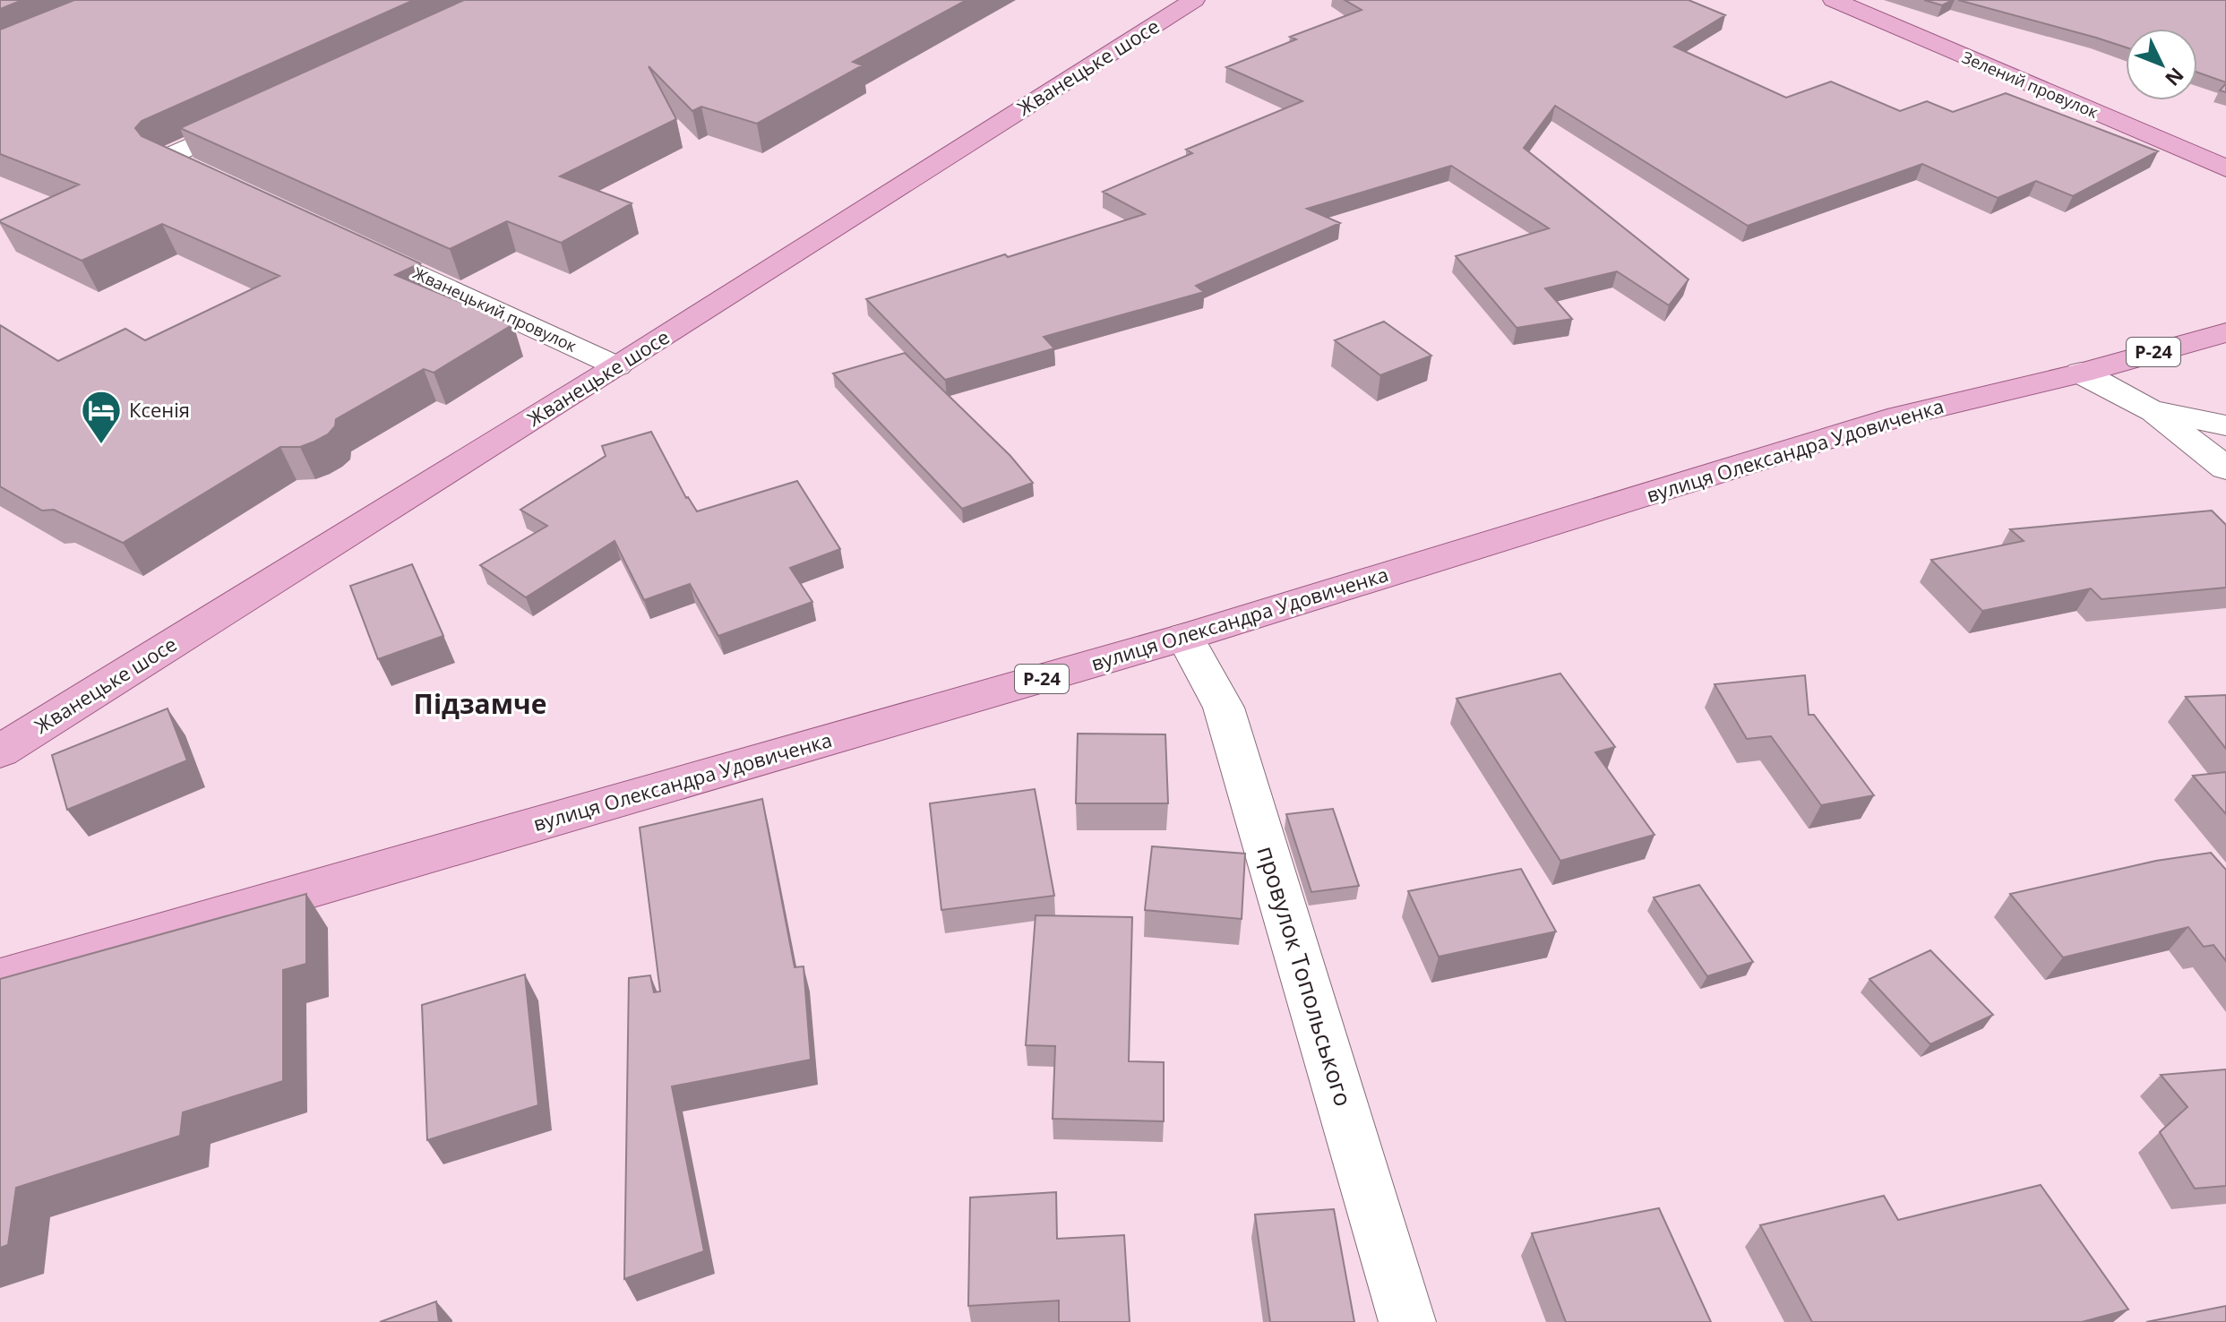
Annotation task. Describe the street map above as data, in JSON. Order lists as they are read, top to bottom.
{
  "streets": {
    "main road": [
      "Жванецьке шосе",
      "Зелений провулок",
      "Р-24",
      "вулиця Олександра Удовиченка"
    ],
    "street": ["Жванецький провулок", "провулок Топольського"]
  },
  "crossings": [
    ["Жванецьке шосе", "Жванецький провулок"],
    ["Р-24", "вулиця Олександра Удовиченка"],
    ["вулиця Олександра Удовиченка", "провулок Топольського"]
  ],
  "districts": ["Підзамче"],
  "places": {
    "hotel": ["Ксенія"]
  },
  "north": "bottom right"
}
